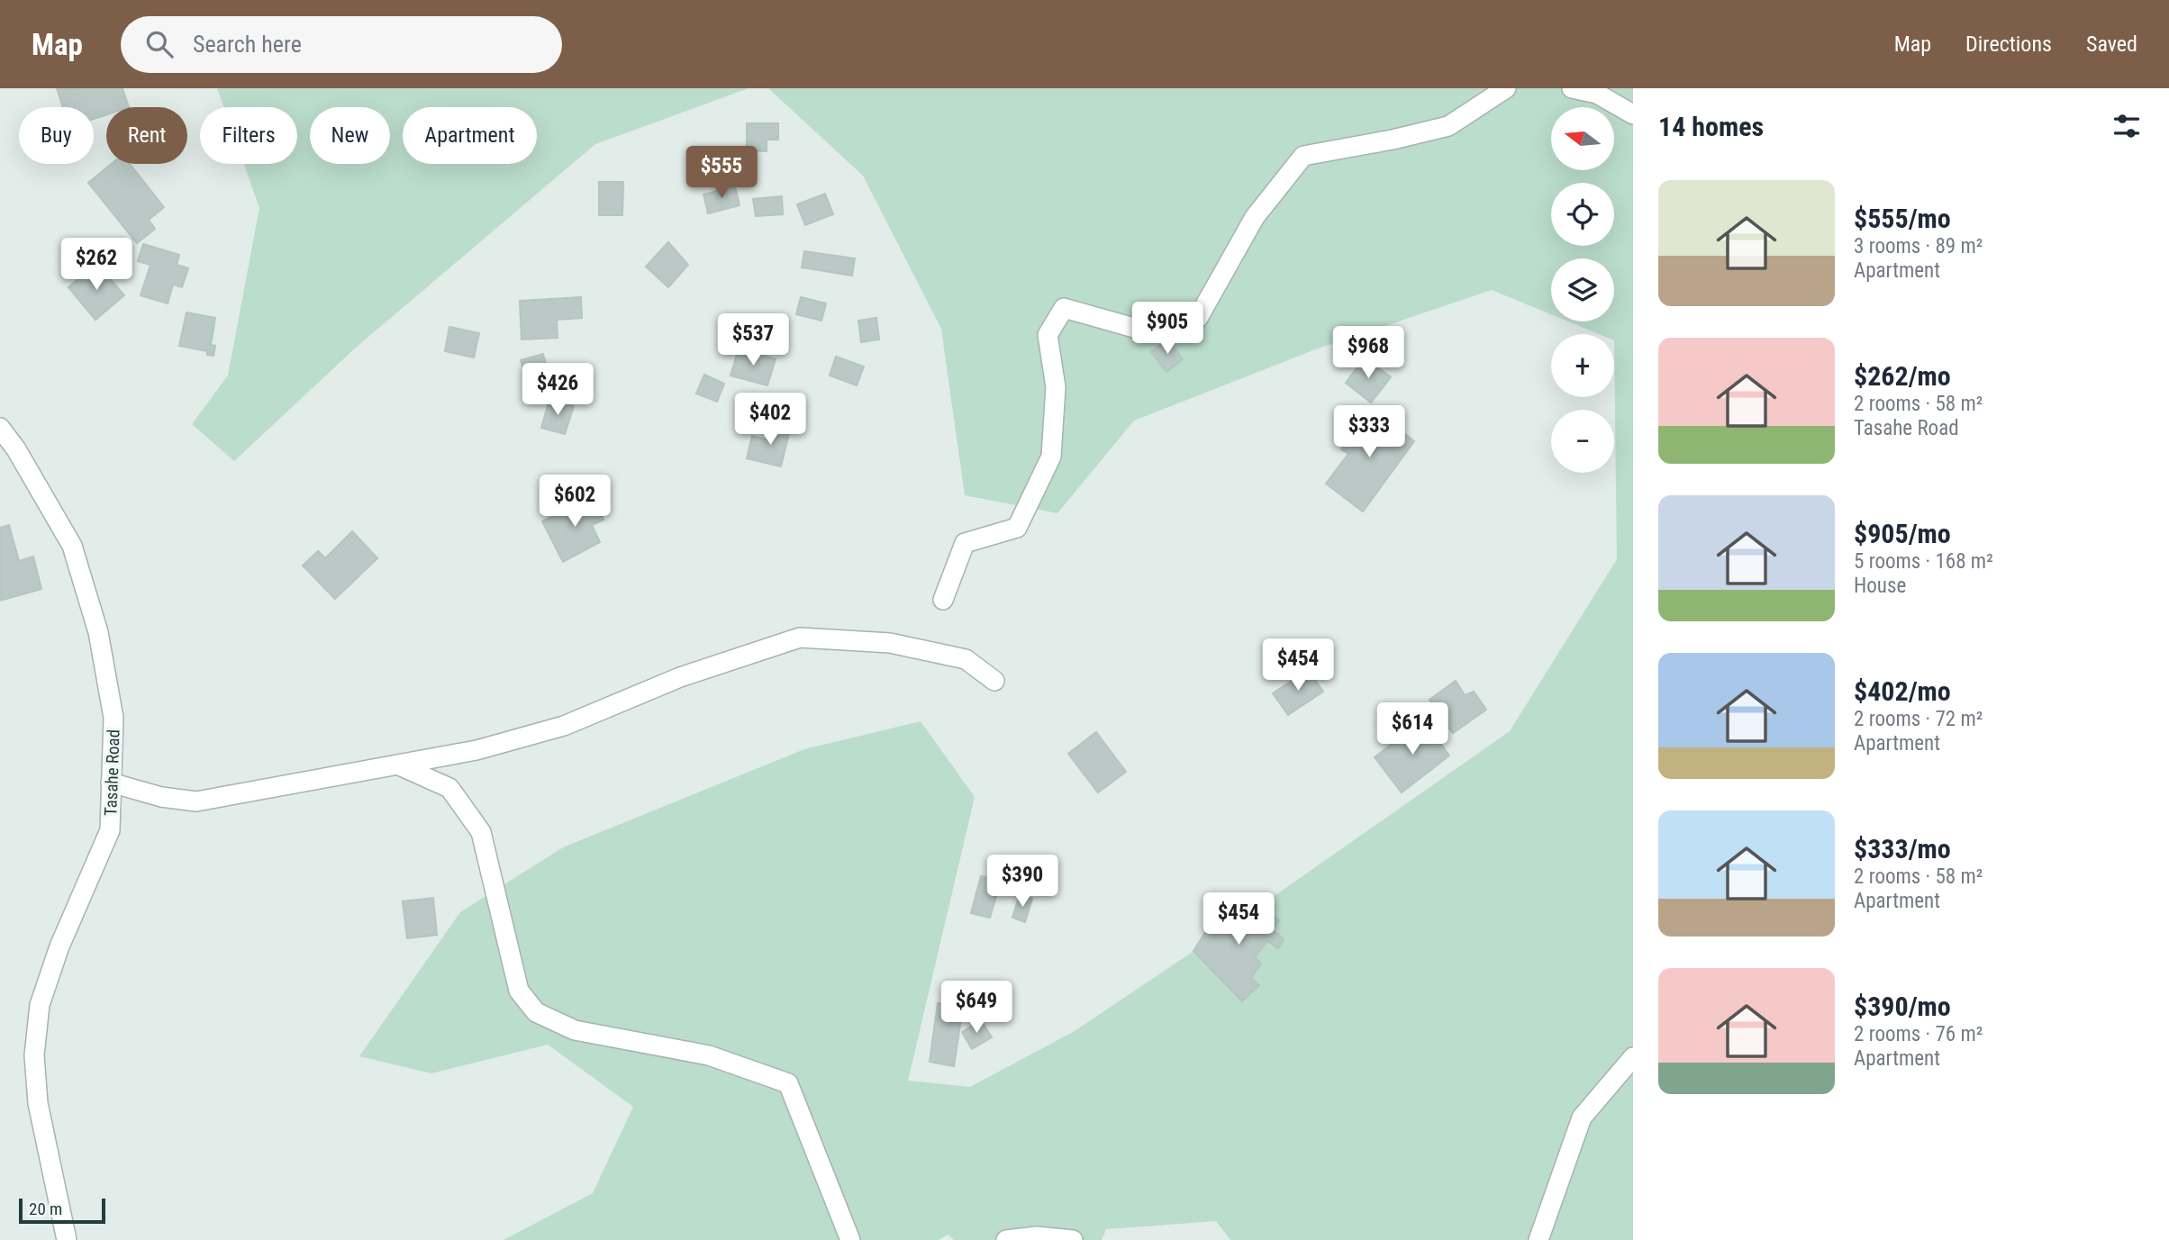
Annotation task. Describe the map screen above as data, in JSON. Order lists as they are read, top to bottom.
{
  "streets": {
    "street": ["Tasahe Road"]
  },
  "scale_bar": "20 m",
  "north": "left",
  "page": {
    "header": "Map",
    "search": "Search here",
    "nav": ["Map", "Directions", "Saved"],
    "heading": "14 homes",
    "map_buttons": ["+", "−"],
    "chip": [
      "Buy",
      "Rent",
      "Filters",
      "New",
      "Apartment"
    ],
    "price": [
      "$555",
      "$262",
      "$905",
      "$537",
      "$968",
      "$426",
      "$402",
      "$333",
      "$602",
      "$454",
      "$614",
      "$390",
      "$454",
      "$649"
    ],
    "list": [
      {
        "name": "$555/mo",
        "note": "3 rooms · 89 m² · Apartment"
      },
      {
        "name": "$262/mo",
        "note": "2 rooms · 58 m² · Tasahe Road"
      },
      {
        "name": "$905/mo",
        "note": "5 rooms · 168 m² · House"
      },
      {
        "name": "$402/mo",
        "note": "2 rooms · 72 m² · Apartment"
      },
      {
        "name": "$333/mo",
        "note": "2 rooms · 58 m² · Apartment"
      },
      {
        "name": "$390/mo",
        "note": "2 rooms · 76 m² · Apartment"
      }
    ],
    "scale": "20 m"
  }
}
